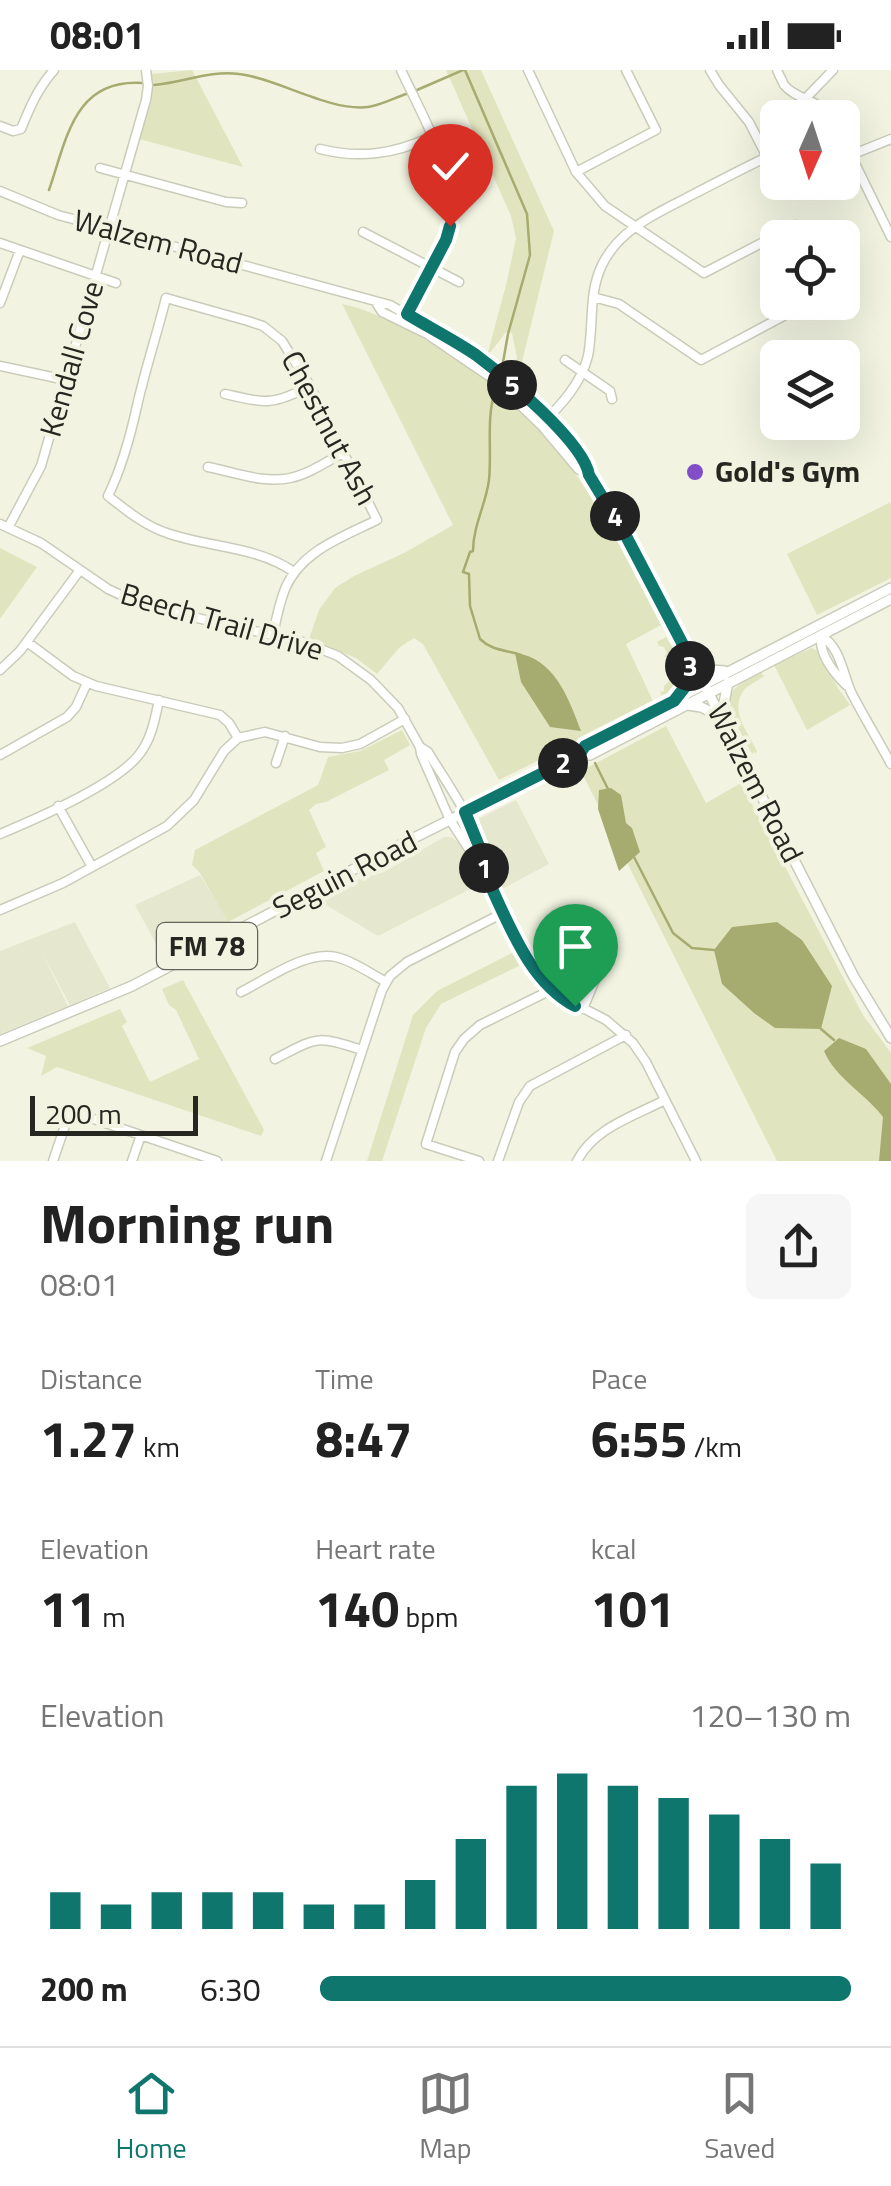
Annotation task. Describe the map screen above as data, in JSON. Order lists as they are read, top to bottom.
{
  "streets": {
    "main road": ["Walzem Road", "Seguin Road", "FM 78"],
    "street": ["Kendall Cove", "Chestnut Ash", "Beech Trail Drive"]
  },
  "crossings": [
    ["Walzem Road", "Kendall Cove"],
    ["Walzem Road", "Seguin Road"],
    ["Kendall Cove", "Beech Trail Drive"],
    ["Beech Trail Drive", "Seguin Road"]
  ],
  "places": ["Gold's Gym"],
  "scale_bar": "200 m",
  "north": "bottom",
  "page": {
    "status": "08:01",
    "pins": [
      "5",
      "4",
      "3",
      "2",
      "1"
    ],
    "scale": "200 m",
    "heading": ["Morning run", "08:01"],
    "stats": [
      ["Distance", "1.27 km"],
      ["Time", "8:47"],
      ["Pace", "6:55 /km"],
      ["Elevation", "11 m"],
      ["Heart rate", "140 bpm"],
      ["kcal", "101"]
    ],
    "chart": ["Elevation", "120–130 m"],
    "list": [
      {
        "name": "200 m",
        "note": "6:30"
      }
    ],
    "tabs": ["Home", "Map", "Saved"]
  }
}
